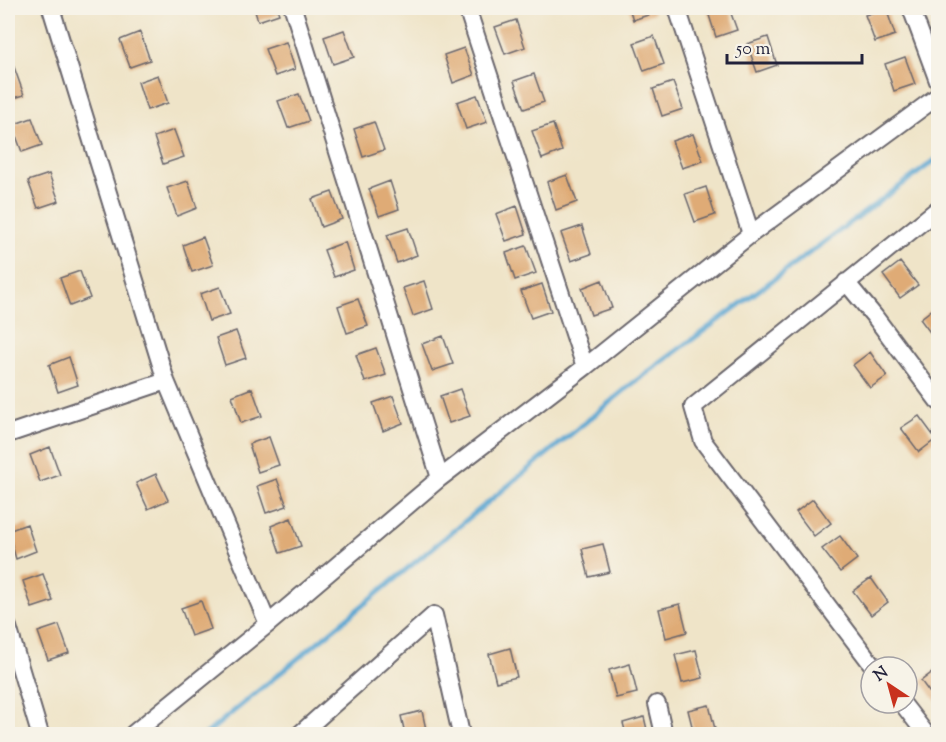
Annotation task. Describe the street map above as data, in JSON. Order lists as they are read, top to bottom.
{
  "scale_bar": "50 m",
  "north": "top left"
}
